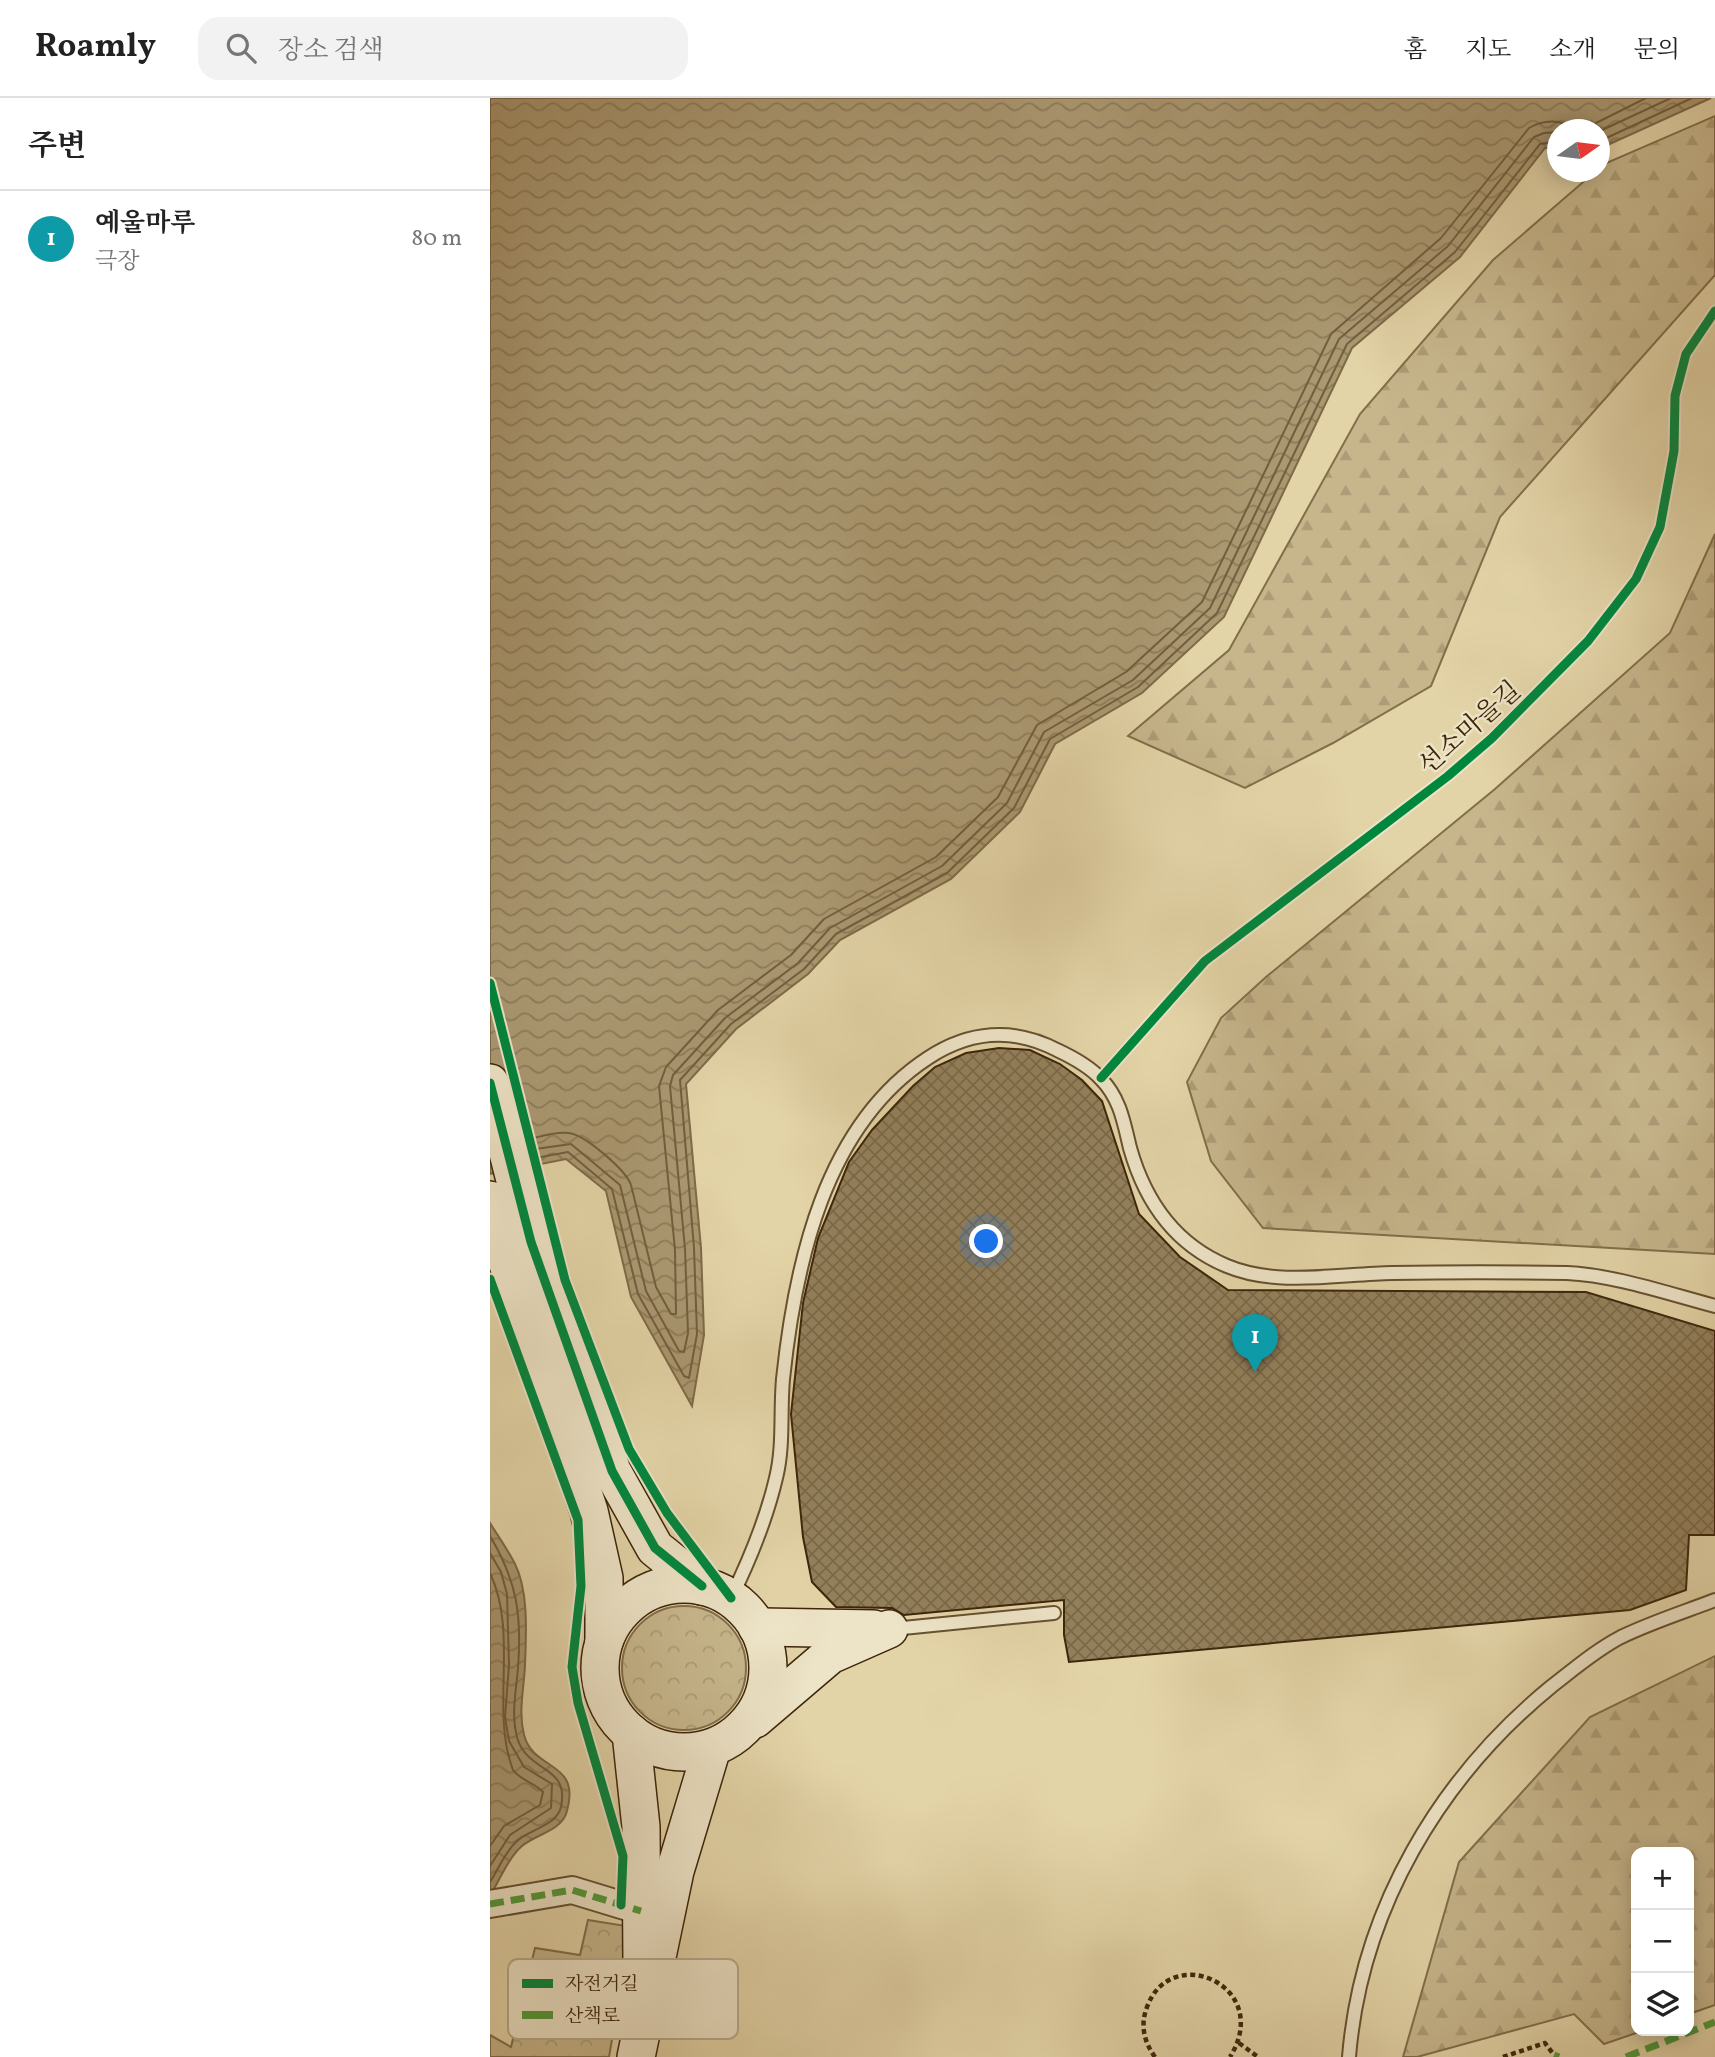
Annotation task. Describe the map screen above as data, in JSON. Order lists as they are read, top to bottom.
{
  "streets": {
    "cycle path": ["선소마을길"]
  },
  "legend": ["자전거길", "산책로"],
  "north": "right",
  "page": {
    "header": "Roamly",
    "search": "장소 검색",
    "nav": [
      "홈",
      "지도",
      "소개",
      "문의"
    ],
    "heading": "주변",
    "list": [
      {
        "mark": "1",
        "name": "예울마루",
        "note": "극장",
        "value": "80 m"
      }
    ],
    "pins": "1",
    "map_buttons": ["+", "−"]
  }
}
